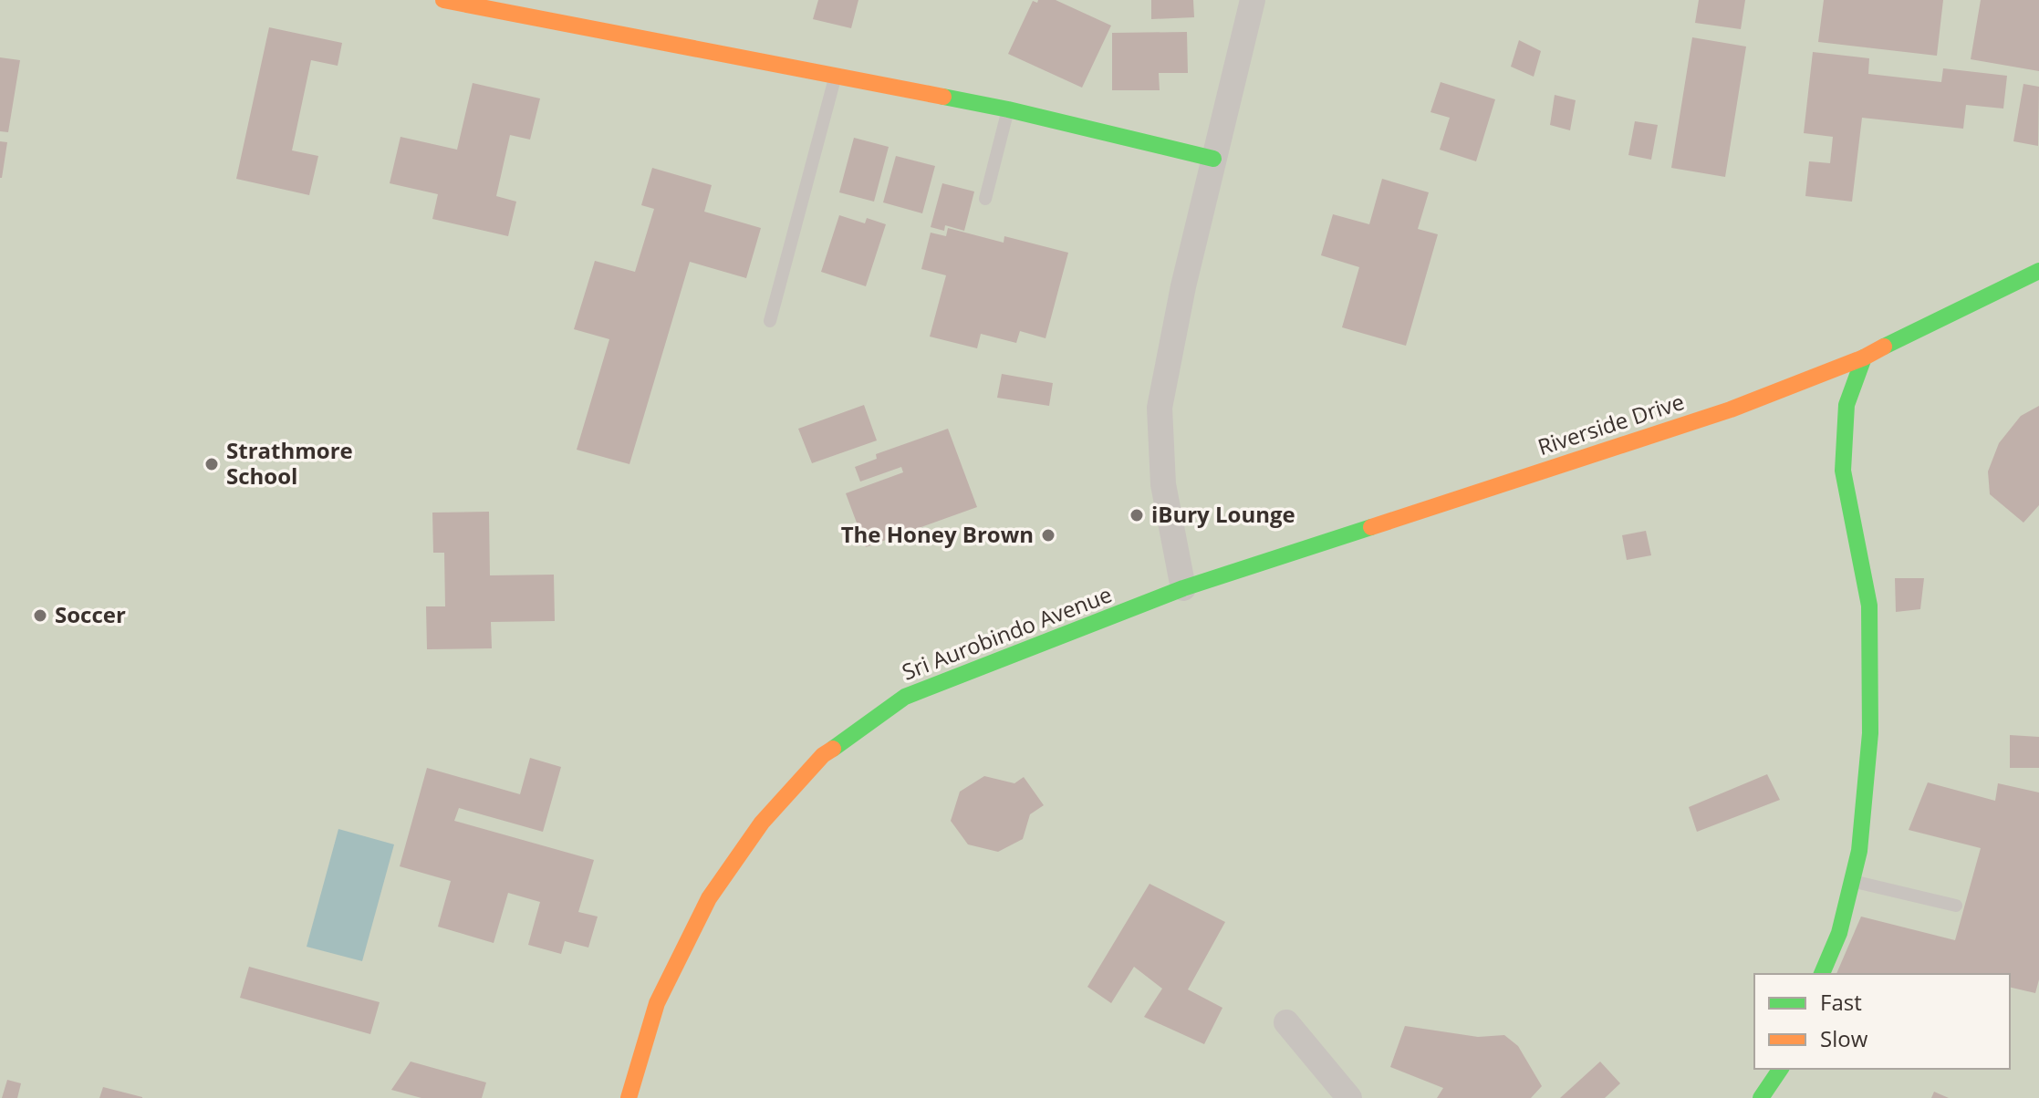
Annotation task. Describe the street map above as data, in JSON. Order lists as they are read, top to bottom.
{
  "streets": {
    "street": ["Riverside Drive", "Sri Aurobindo Avenue"]
  },
  "crossings": [
    ["Riverside Drive", "Sri Aurobindo Avenue"]
  ],
  "places": [
    "Strathmore School",
    "iBury Lounge",
    "The Honey Brown",
    "Soccer"
  ],
  "legend": ["Fast", "Slow"]
}
